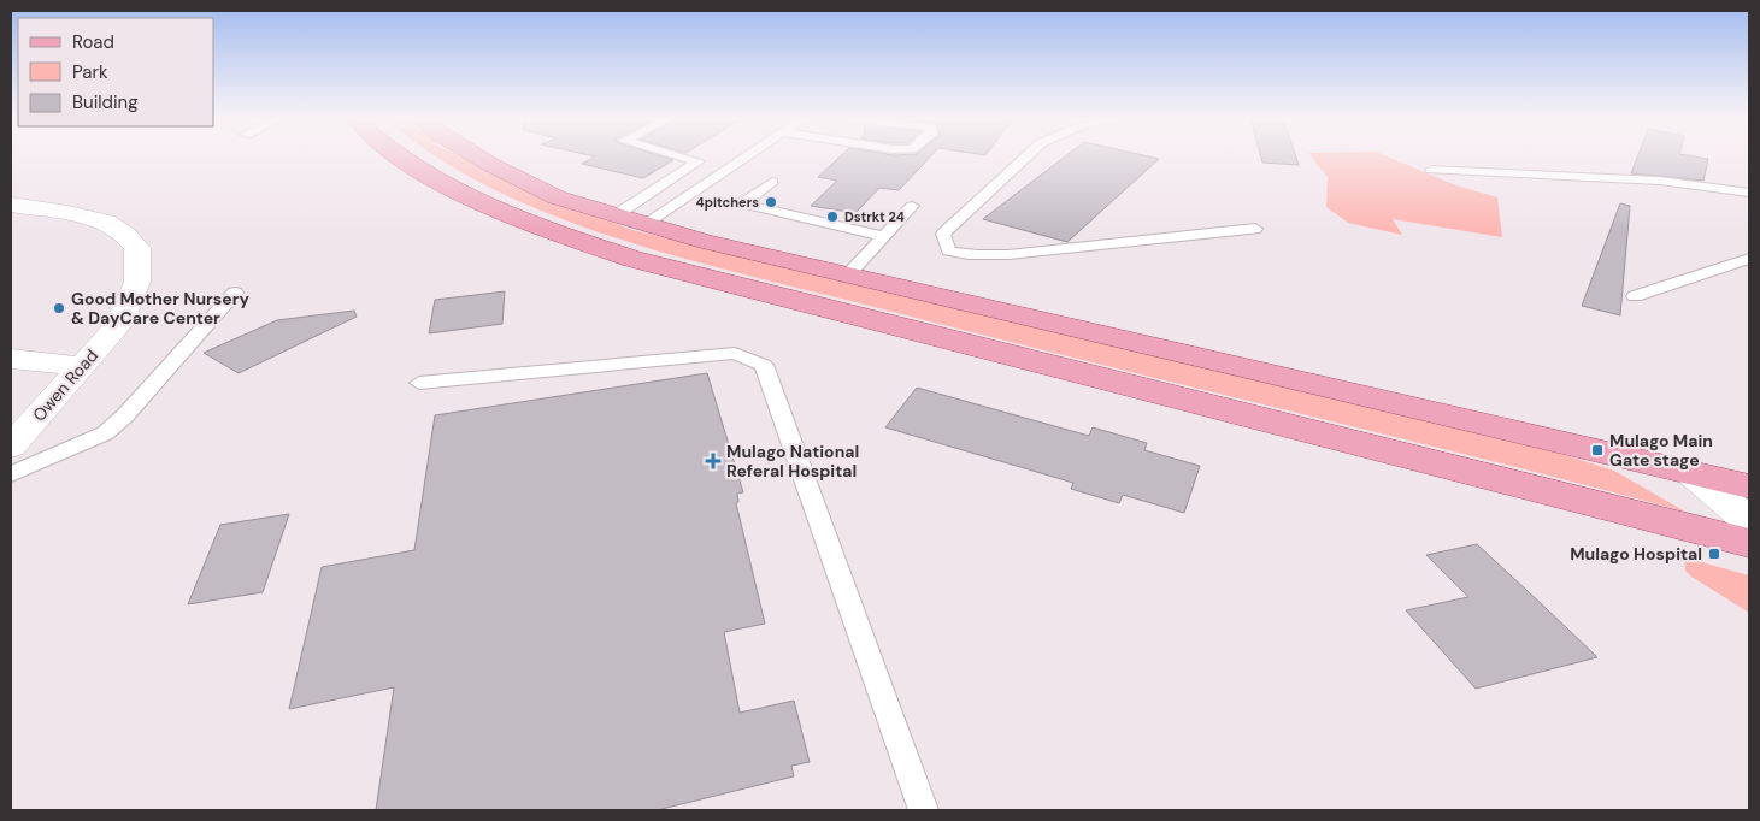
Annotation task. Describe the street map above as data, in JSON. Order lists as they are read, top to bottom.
{
  "streets": {
    "street": ["Owen Road"]
  },
  "places": {
    "other": ["4pitchers", "Dstrkt 24", "Good Mother Nursery & DayCare Center"],
    "transit": ["Mulago Main Gate stage", "Mulago Hospital"],
    "health": ["Mulago National Referal Hospital"]
  },
  "legend": ["Road", "Park", "Building"]
}
